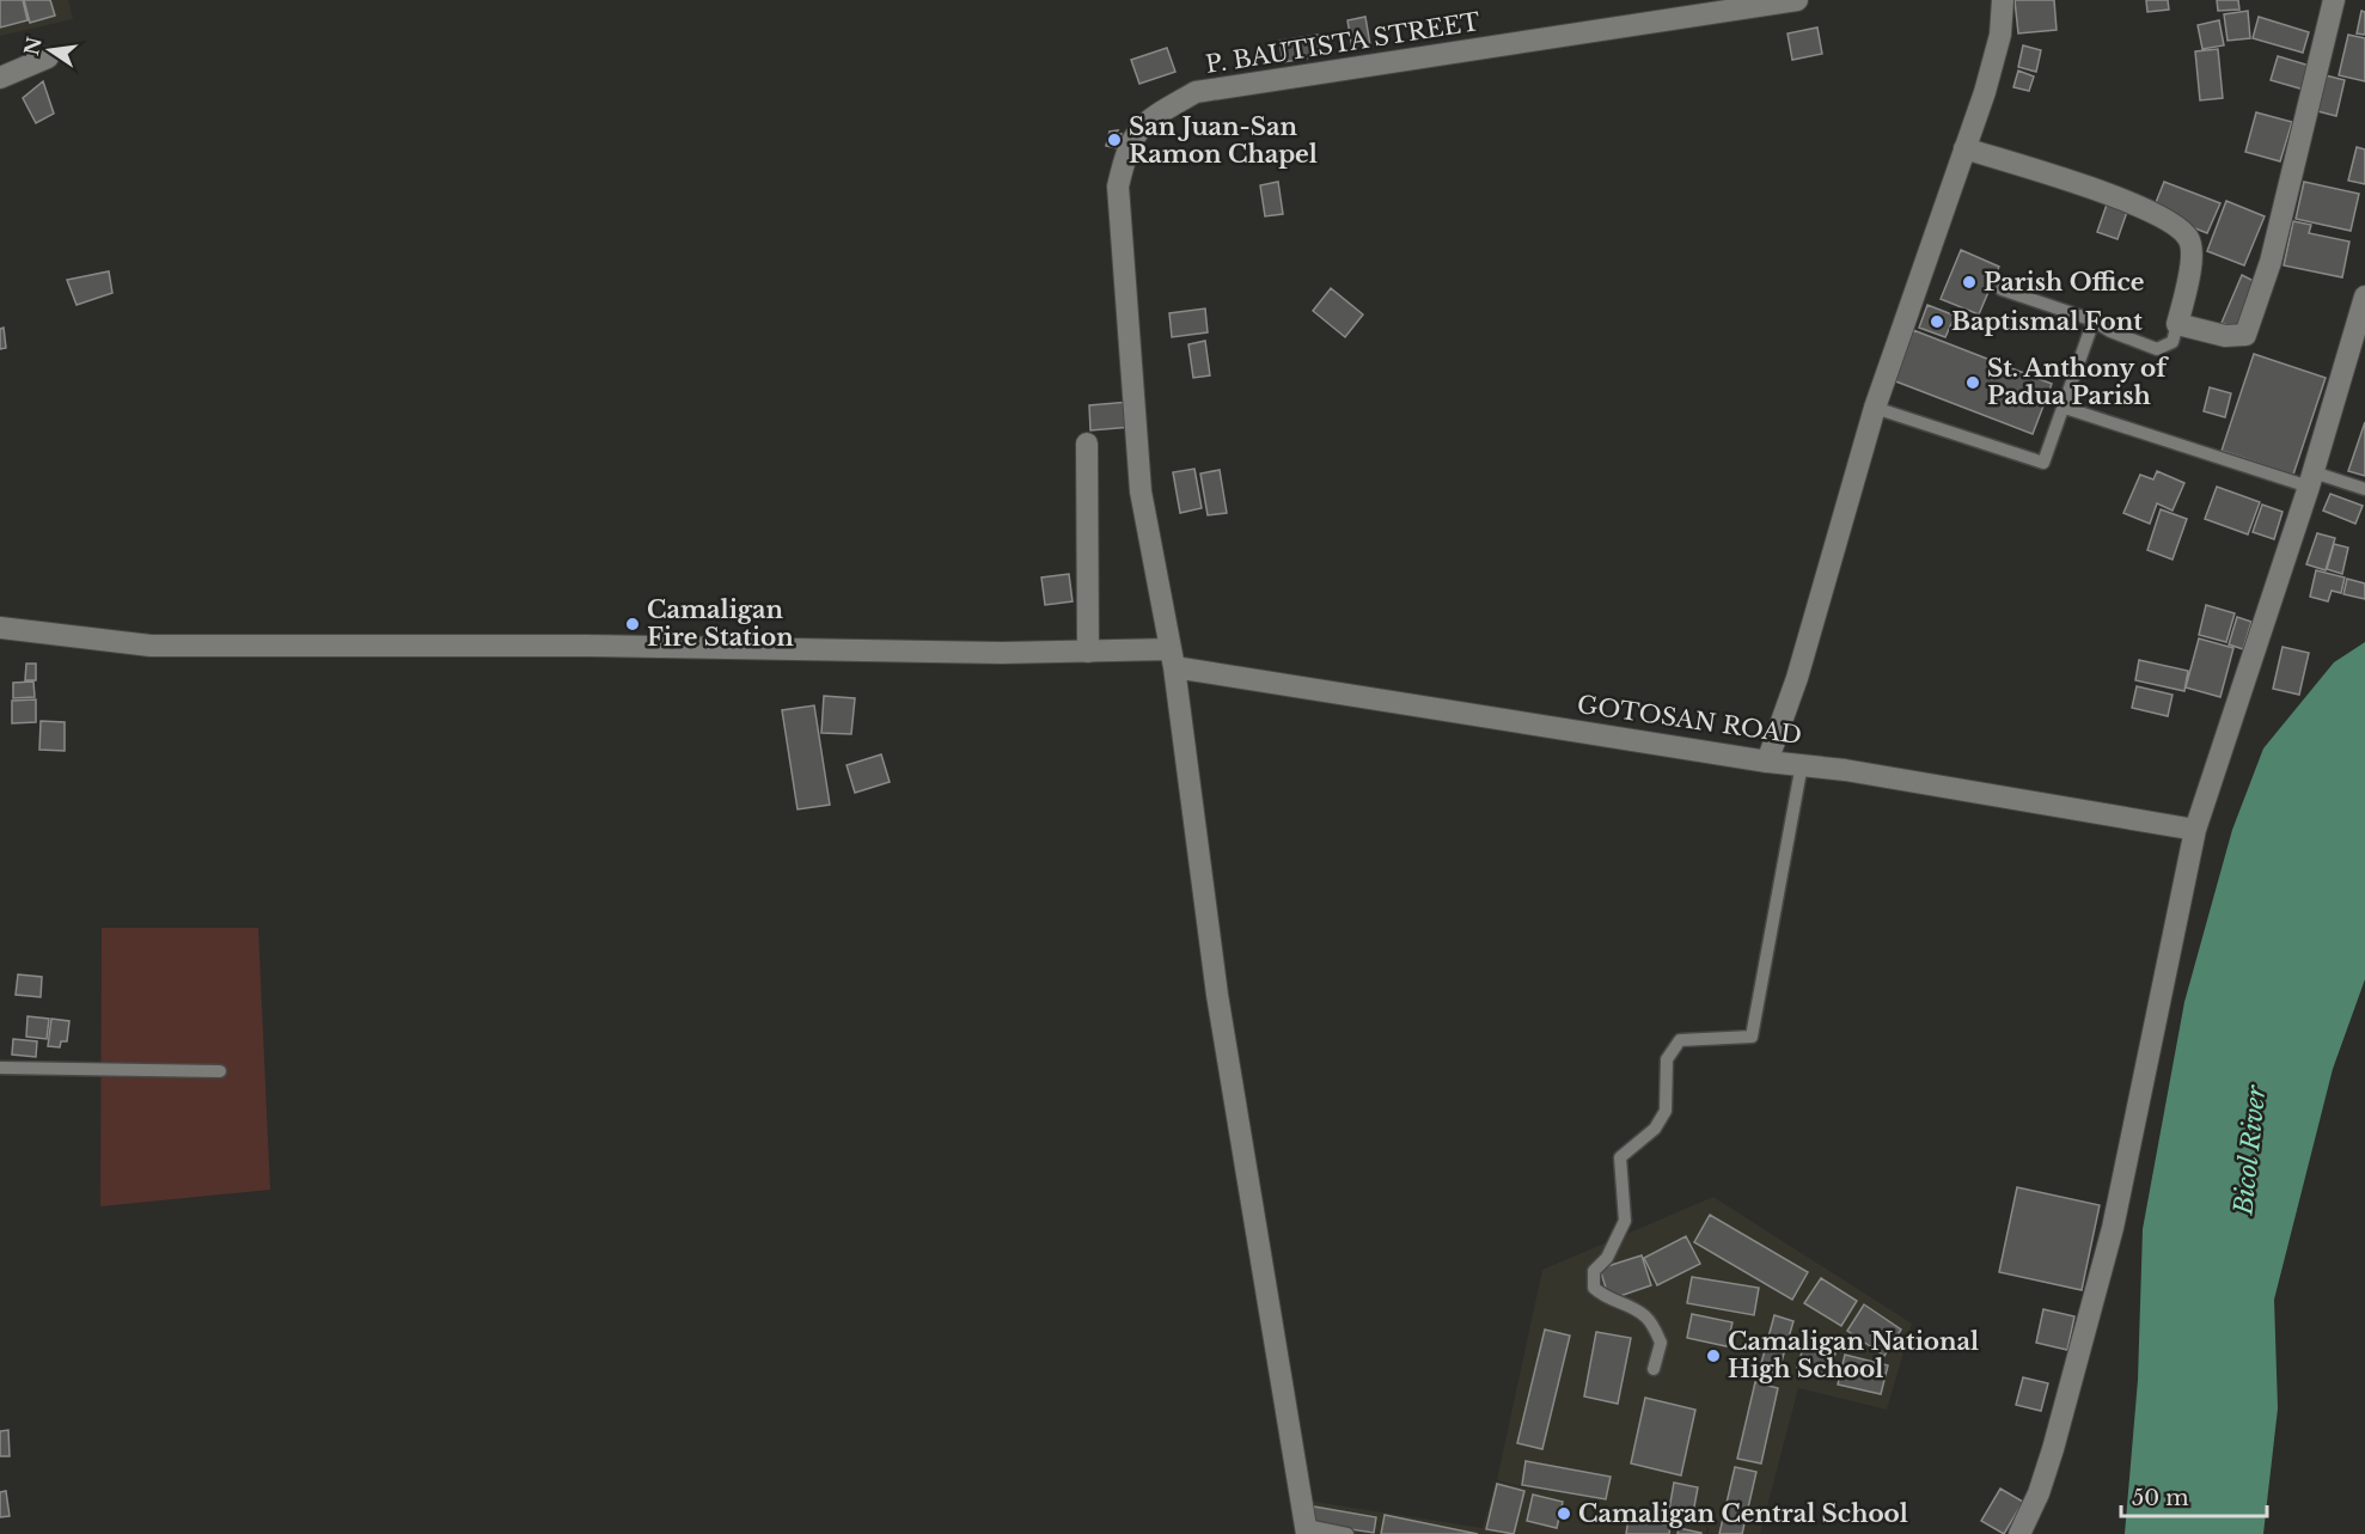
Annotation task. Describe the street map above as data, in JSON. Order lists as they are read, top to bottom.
{
  "streets": {
    "street": ["P. BAUTISTA STREET", "GOTOSAN ROAD"]
  },
  "crossings": [
    ["P. BAUTISTA STREET", "GOTOSAN ROAD"]
  ],
  "water": ["Bicol River"],
  "places": [
    "San Juan-San Ramon Chapel",
    "Parish Office",
    "Baptismal Font",
    "St. Anthony of Padua Parish",
    "Camaligan Fire Station",
    "Camaligan National High School",
    "Camaligan Central School"
  ],
  "scale_bar": "50 m",
  "north": "left"
}
